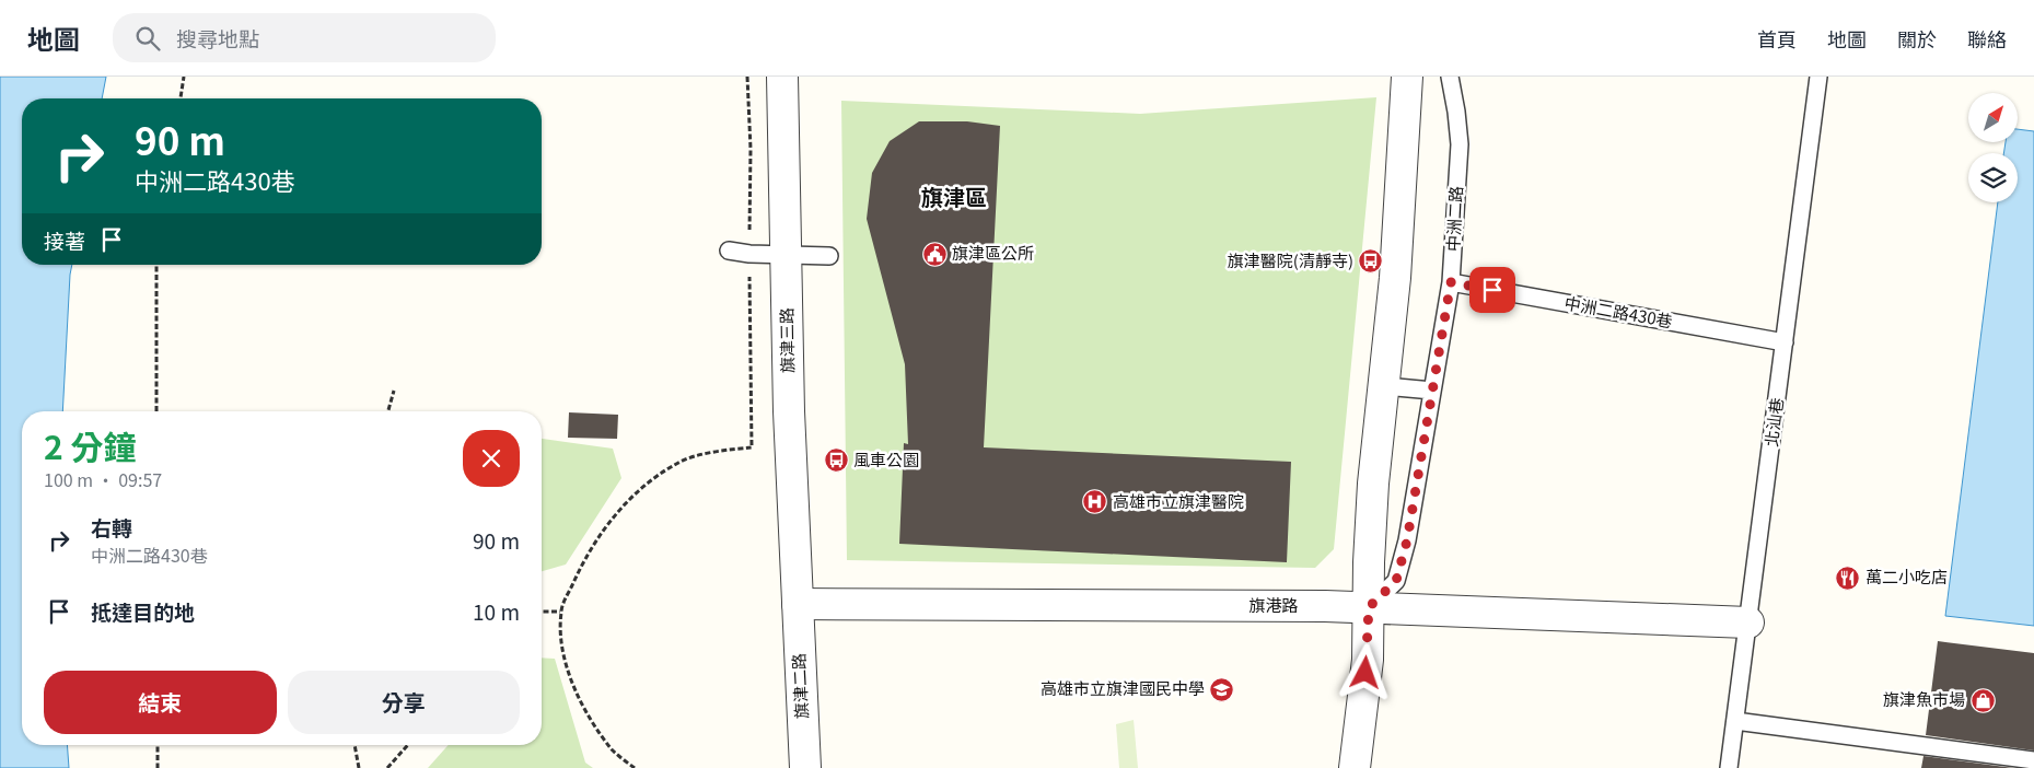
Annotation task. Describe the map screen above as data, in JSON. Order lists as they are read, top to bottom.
{
  "streets": {
    "street": ["旗津三路", "旗港路", "旗津二路"],
    "lane": ["中洲二路", "中洲二路430巷", "北汕巷"]
  },
  "crossings": [
    ["中洲二路", "中洲二路430巷"],
    ["中洲二路", "旗港路"],
    ["中洲二路430巷", "北汕巷"],
    ["旗津三路", "旗港路"],
    ["旗津三路", "旗津二路"],
    ["北汕巷", "旗港路"],
    ["旗港路", "旗津二路"]
  ],
  "districts": ["旗津區"],
  "places": {
    "public building": ["旗津區公所"],
    "bus stop": ["旗津醫院(清靜寺)", "風車公園"],
    "hospital": ["高雄市立旗津醫院"],
    "restaurant": ["萬二小吃店"],
    "school or university": ["高雄市立旗津國民中學"],
    "shop": ["旗津魚市場"]
  },
  "north": "top right",
  "page": {
    "header": "地圖",
    "search": "搜尋地點",
    "nav": [
      "首頁",
      "地圖",
      "關於",
      "聯絡"
    ],
    "turn": ["90 m", "中洲二路430巷"],
    "then": "接著",
    "heading": ["2 分鐘", "100 m · 09:57"],
    "list": [
      {
        "name": "右轉",
        "note": "中洲二路430巷",
        "value": "90 m"
      },
      {
        "name": "抵達目的地",
        "value": "10 m"
      }
    ],
    "buttons": ["結束", "分享"]
  }
}
